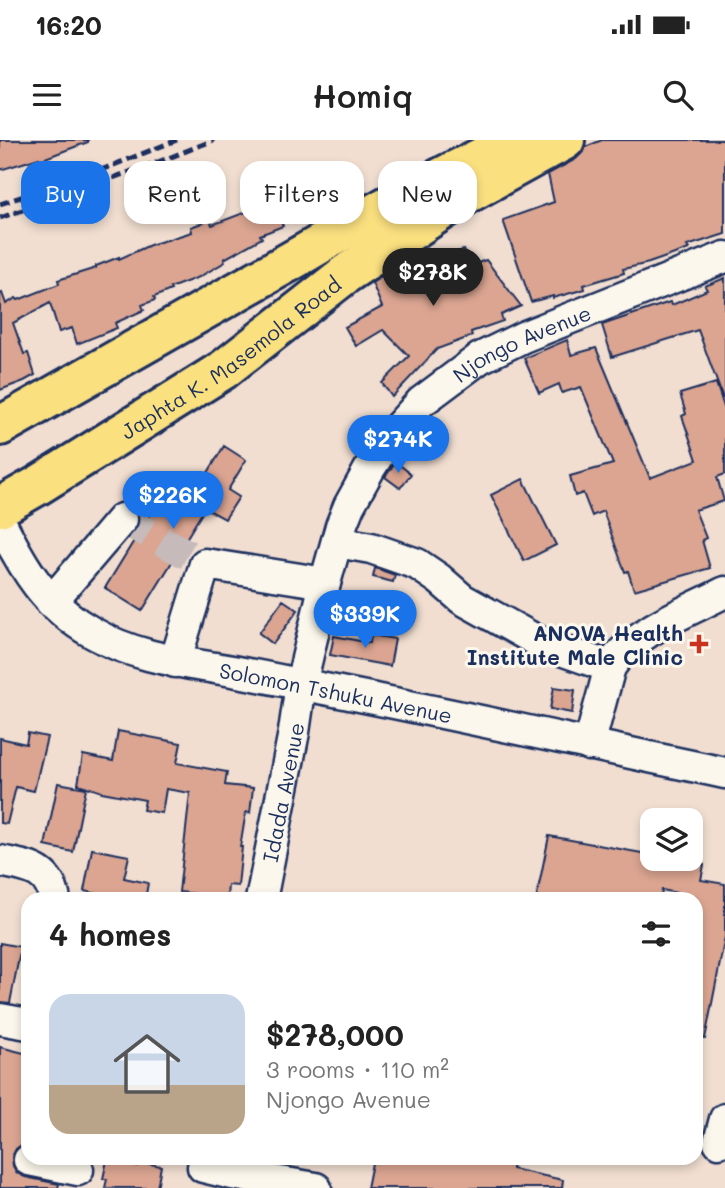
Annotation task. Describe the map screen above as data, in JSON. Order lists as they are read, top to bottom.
{
  "streets": {
    "main road": ["Japhta K. Masemola Road"],
    "street": ["Njongo Avenue", "Solomon Tshuku Avenue", "Idada Avenue"]
  },
  "crossings": [
    ["Njongo Avenue", "Solomon Tshuku Avenue"],
    ["Njongo Avenue", "Idada Avenue"],
    ["Solomon Tshuku Avenue", "Idada Avenue"]
  ],
  "places": {
    "health": ["ANOVA Health Institute Male Clinic"]
  },
  "page": {
    "status": "16:20",
    "header": "Homiq",
    "chip": [
      "Buy",
      "Rent",
      "Filters",
      "New"
    ],
    "price": [
      "$278K",
      "$274K",
      "$226K",
      "$339K"
    ],
    "heading": "4 homes",
    "list": [
      {
        "name": "$278,000",
        "note": "3 rooms · 110 m² · Njongo Avenue"
      }
    ]
  }
}
